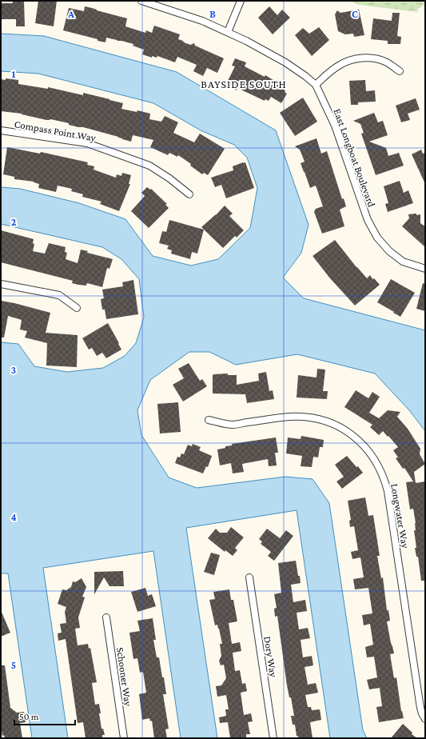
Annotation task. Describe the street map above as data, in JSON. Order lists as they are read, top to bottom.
{
  "streets": {
    "street": [
      "Compass Point Way",
      "East Longboat Boulevard",
      "Longwater Way",
      "Dory Way",
      "Schooner Way"
    ]
  },
  "districts": ["BAYSIDE SOUTH"],
  "scale_bar": "50 m",
  "grid": {
    "columns": ["A", "B", "C"],
    "rows": [
      "1",
      "2",
      "3",
      "4",
      "5"
    ]
  }
}
